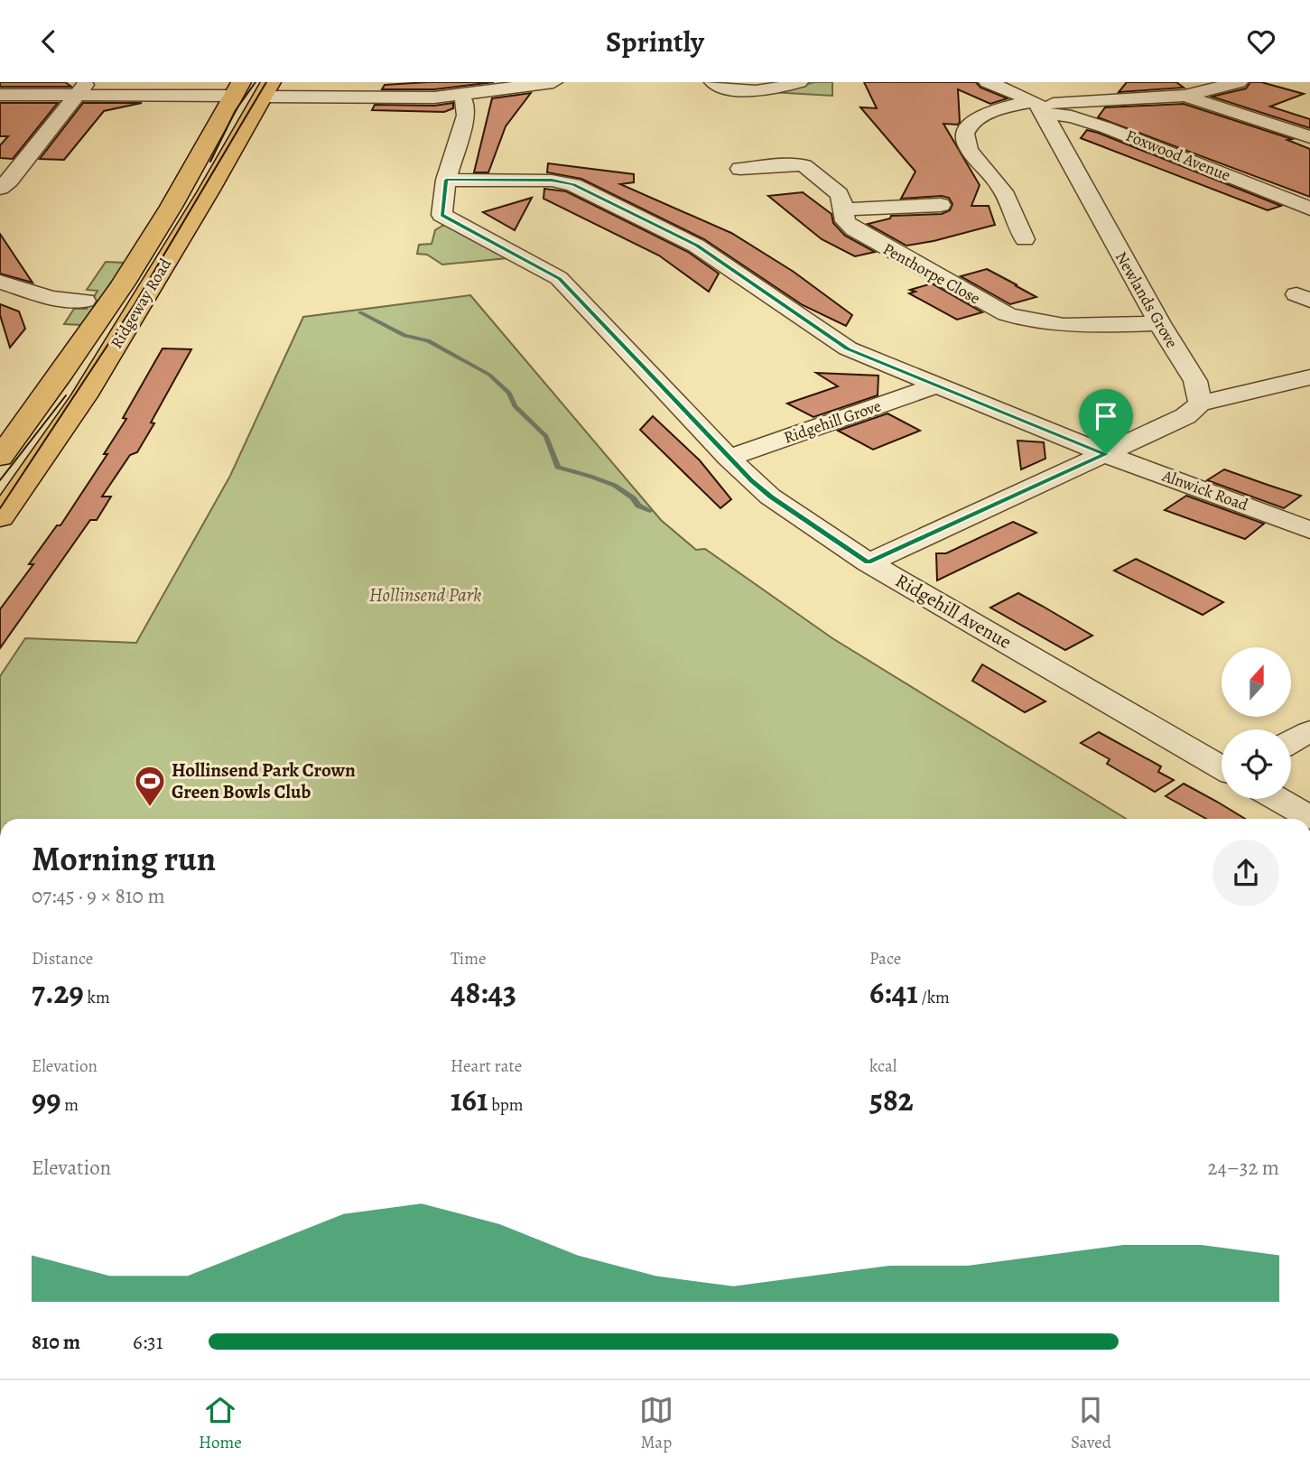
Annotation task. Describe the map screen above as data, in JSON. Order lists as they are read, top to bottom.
{
  "streets": {
    "highway": ["Ridgeway Road"],
    "street": [
      "Foxwood Avenue",
      "Penthorpe Close",
      "Newlands Grove",
      "Ridgehill Grove",
      "Alnwick Road",
      "Ridgehill Avenue"
    ]
  },
  "crossings": [
    ["Foxwood Avenue", "Newlands Grove"],
    ["Penthorpe Close", "Newlands Grove"],
    ["Ridgehill Grove", "Alnwick Road"],
    ["Ridgehill Grove", "Ridgehill Avenue"],
    ["Alnwick Road", "Ridgehill Avenue"]
  ],
  "parks": ["Hollinsend Park"],
  "places": {
    "sports": ["Hollinsend Park Crown Green Bowls Club"]
  },
  "north": "top",
  "page": {
    "header": "Sprintly",
    "heading": ["Morning run", "07:45 · 9 × 810 m"],
    "stats": [
      ["Distance", "7.29 km"],
      ["Time", "48:43"],
      ["Pace", "6:41 /km"],
      ["Elevation", "99 m"],
      ["Heart rate", "161 bpm"],
      ["kcal", "582"]
    ],
    "chart": ["Elevation", "24–32 m"],
    "list": [
      {
        "name": "810 m",
        "note": "6:31"
      }
    ],
    "tabs": ["Home", "Map", "Saved"]
  }
}
